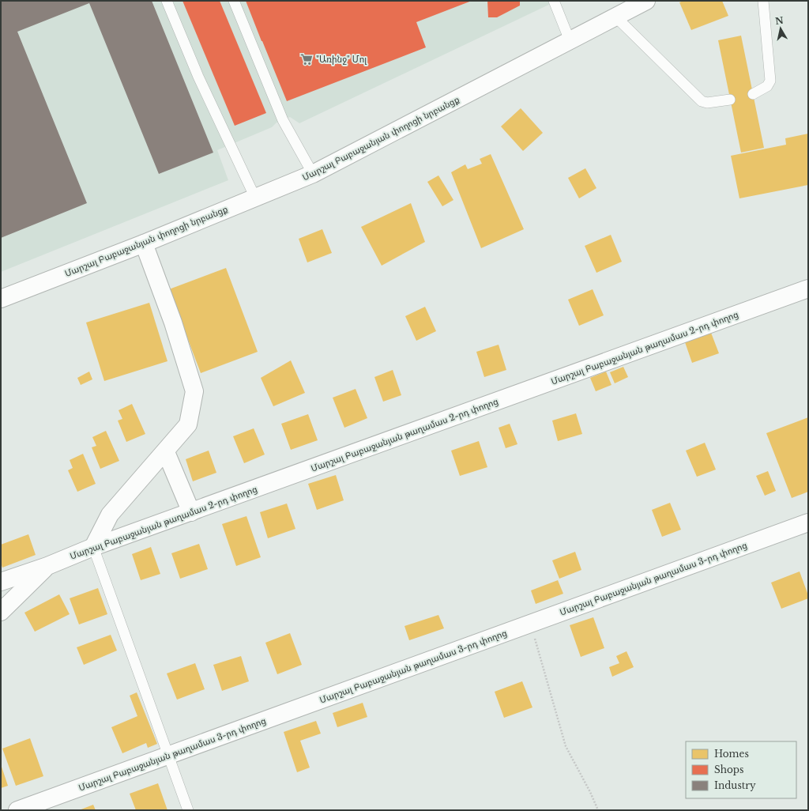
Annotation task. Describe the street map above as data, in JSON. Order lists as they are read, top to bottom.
{
  "streets": {
    "street": ["Մարշալ Բաբաջանյան փողոցի նրբանցք", "Մարշալ Բաբաջանյան թաղամաս 2-րդ փողոց", "Մարշալ Բաբաջանյան թաղամաս 3-րդ փողոց"]
  },
  "places": {
    "supermarket": ["\"Առինջ\" Մոլ"]
  },
  "legend": ["Homes", "Shops", "Industry"],
  "north": "top"
}
